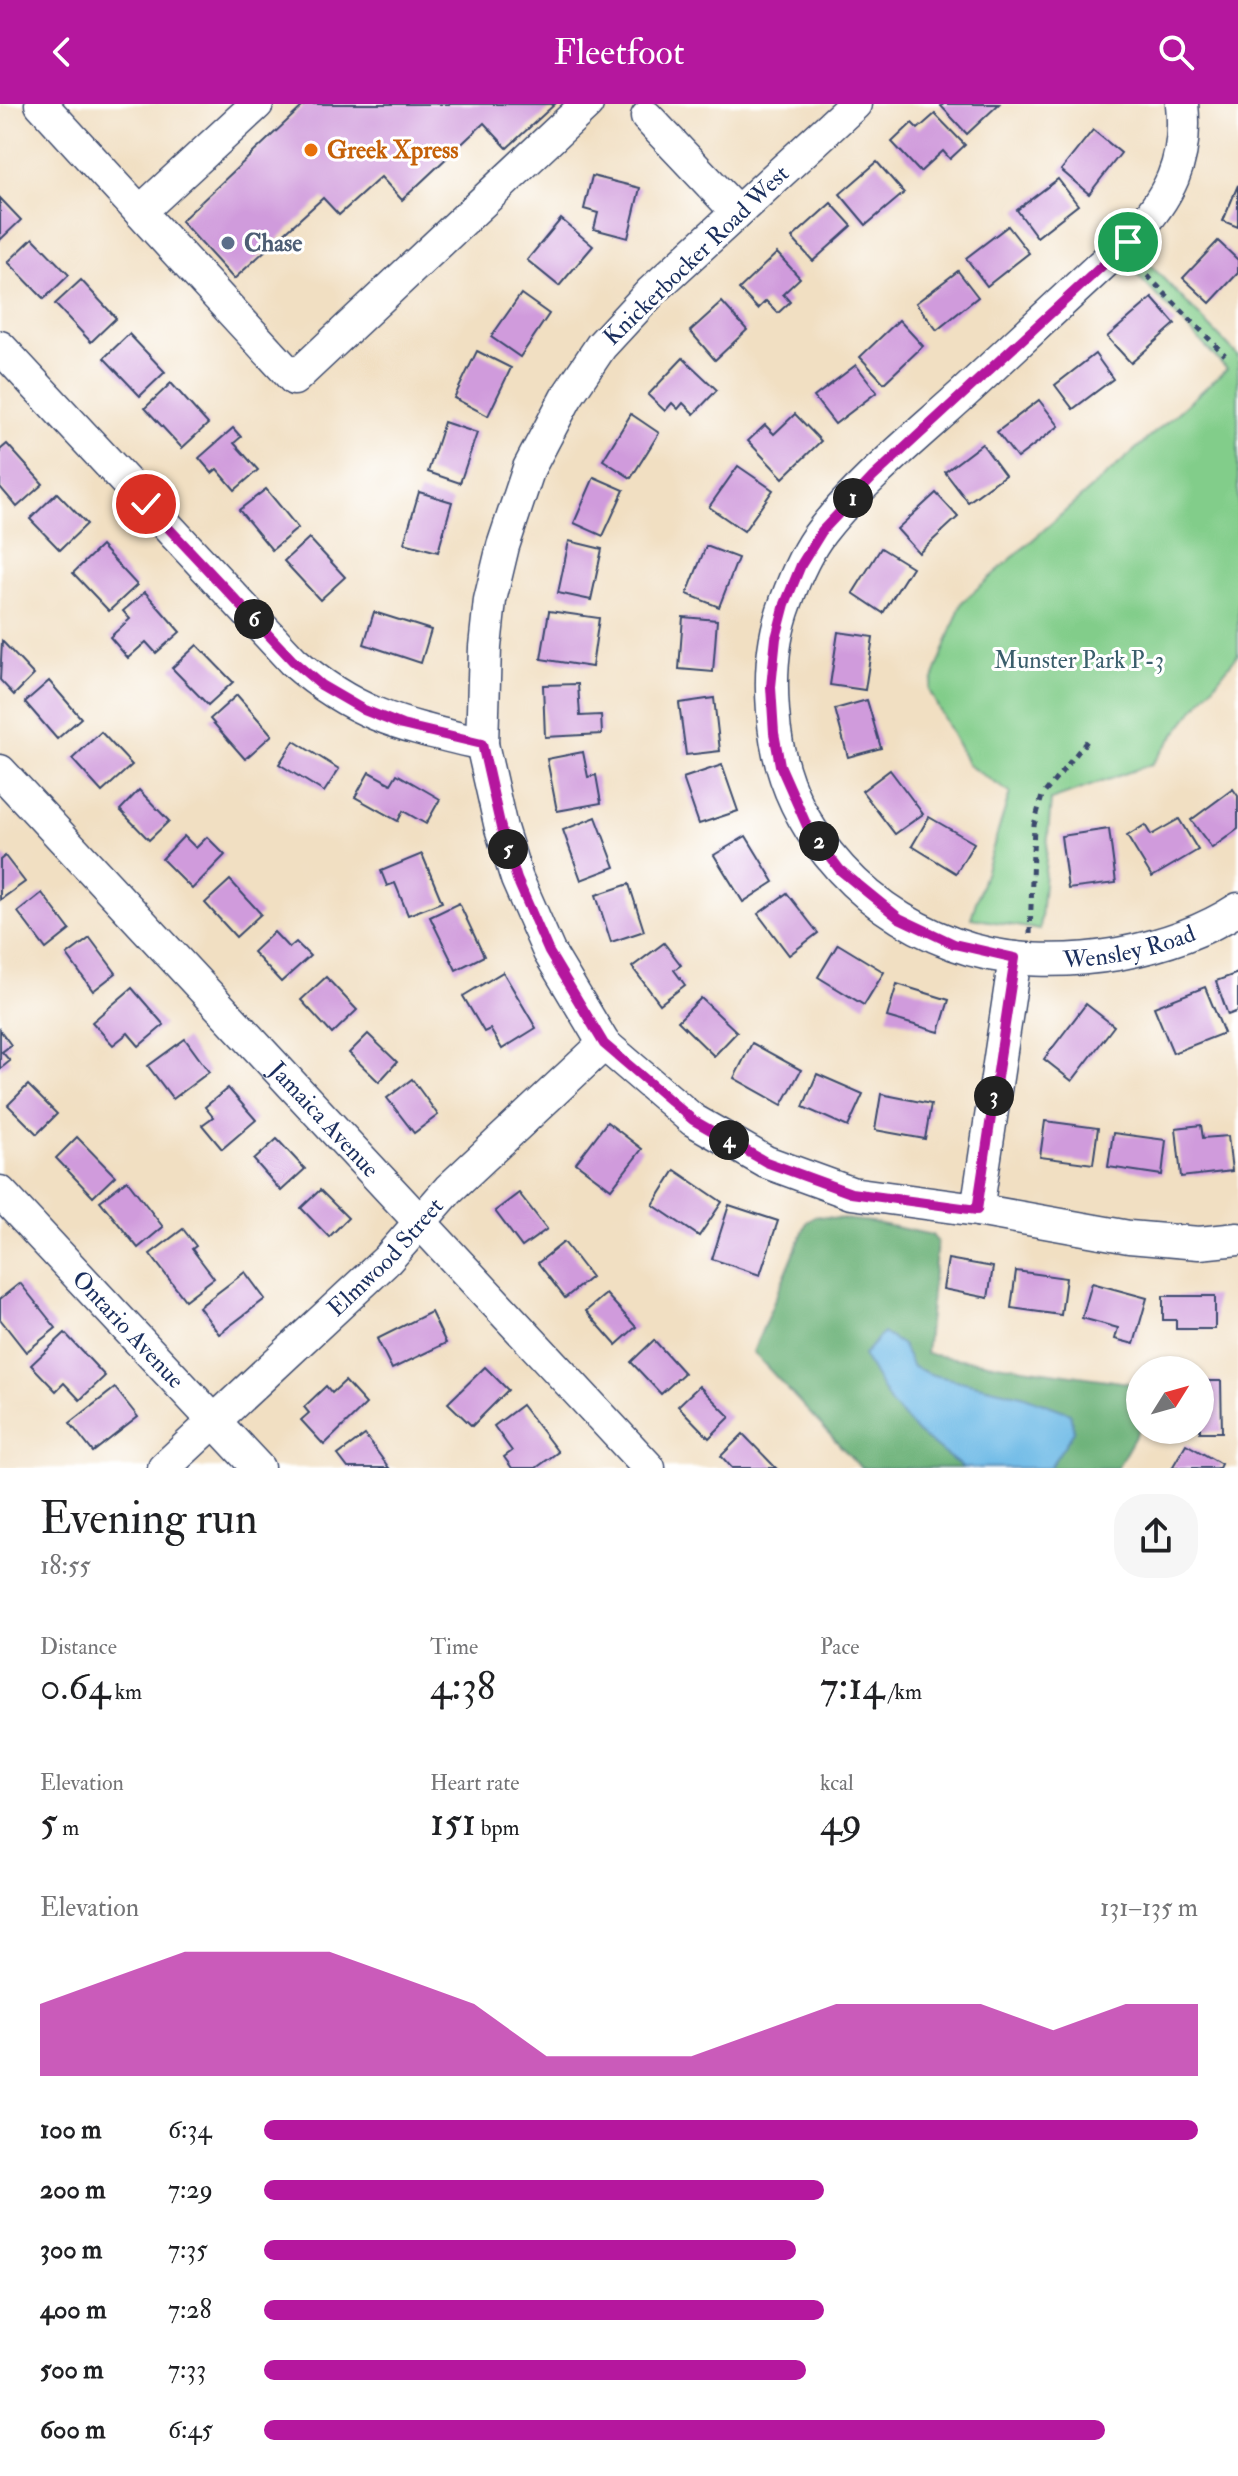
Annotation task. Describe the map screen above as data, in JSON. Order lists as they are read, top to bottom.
{
  "streets": {
    "street": [
      "Knickerbocker Road West",
      "Wensley Road",
      "Jamaica Avenue",
      "Elmwood Street",
      "Ontario Avenue"
    ]
  },
  "crossings": [
    ["Knickerbocker Road West", "Elmwood Street"],
    ["Jamaica Avenue", "Elmwood Street"],
    ["Elmwood Street", "Ontario Avenue"]
  ],
  "parks": ["Munster Park P-3"],
  "places": ["Greek Xpress", "Chase"],
  "north": "top right",
  "page": {
    "header": "Fleetfoot",
    "pins": [
      "1",
      "6",
      "2",
      "5",
      "3",
      "4"
    ],
    "heading": ["Evening run", "18:55"],
    "stats": [
      ["Distance", "0.64 km"],
      ["Time", "4:38"],
      ["Pace", "7:14 /km"],
      ["Elevation", "5 m"],
      ["Heart rate", "151 bpm"],
      ["kcal", "49"]
    ],
    "chart": ["Elevation", "131–135 m"],
    "list": [
      {
        "name": "100 m",
        "note": "6:34"
      },
      {
        "name": "200 m",
        "note": "7:29"
      },
      {
        "name": "300 m",
        "note": "7:35"
      },
      {
        "name": "400 m",
        "note": "7:28"
      },
      {
        "name": "500 m",
        "note": "7:33"
      },
      {
        "name": "600 m",
        "note": "6:45"
      }
    ]
  }
}
